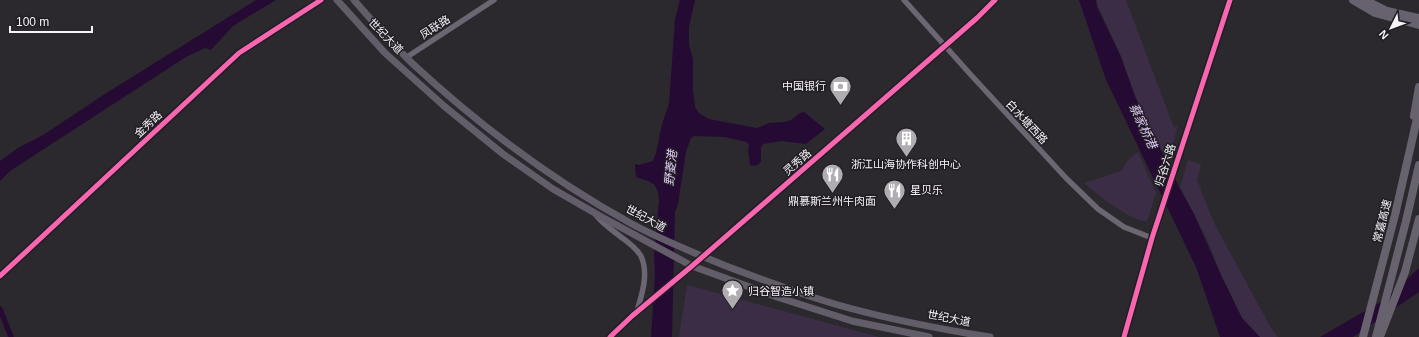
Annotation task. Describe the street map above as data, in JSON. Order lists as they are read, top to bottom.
{
  "streets": {
    "highway": ["常嘉高速"],
    "main road": ["世纪大道"],
    "street": [
      "凤联路",
      "白水塘西路",
      "金秀路",
      "灵秀路",
      "归谷六路"
    ]
  },
  "crossings": [
    ["凤联路", "世纪大道"],
    ["世纪大道", "灵秀路"],
    ["白水塘西路", "灵秀路"],
    ["白水塘西路", "归谷六路"]
  ],
  "water": ["蔡家桥港", "野菱港"],
  "places": {
    "bank": ["中国银行"],
    "building": ["浙江山海协作科创中心"],
    "restaurant": ["鼎慕斯兰州牛肉面", "星贝乐"],
    "place": ["归谷智造小镇"]
  },
  "scale_bar": "100 m",
  "north": "bottom left"
}
